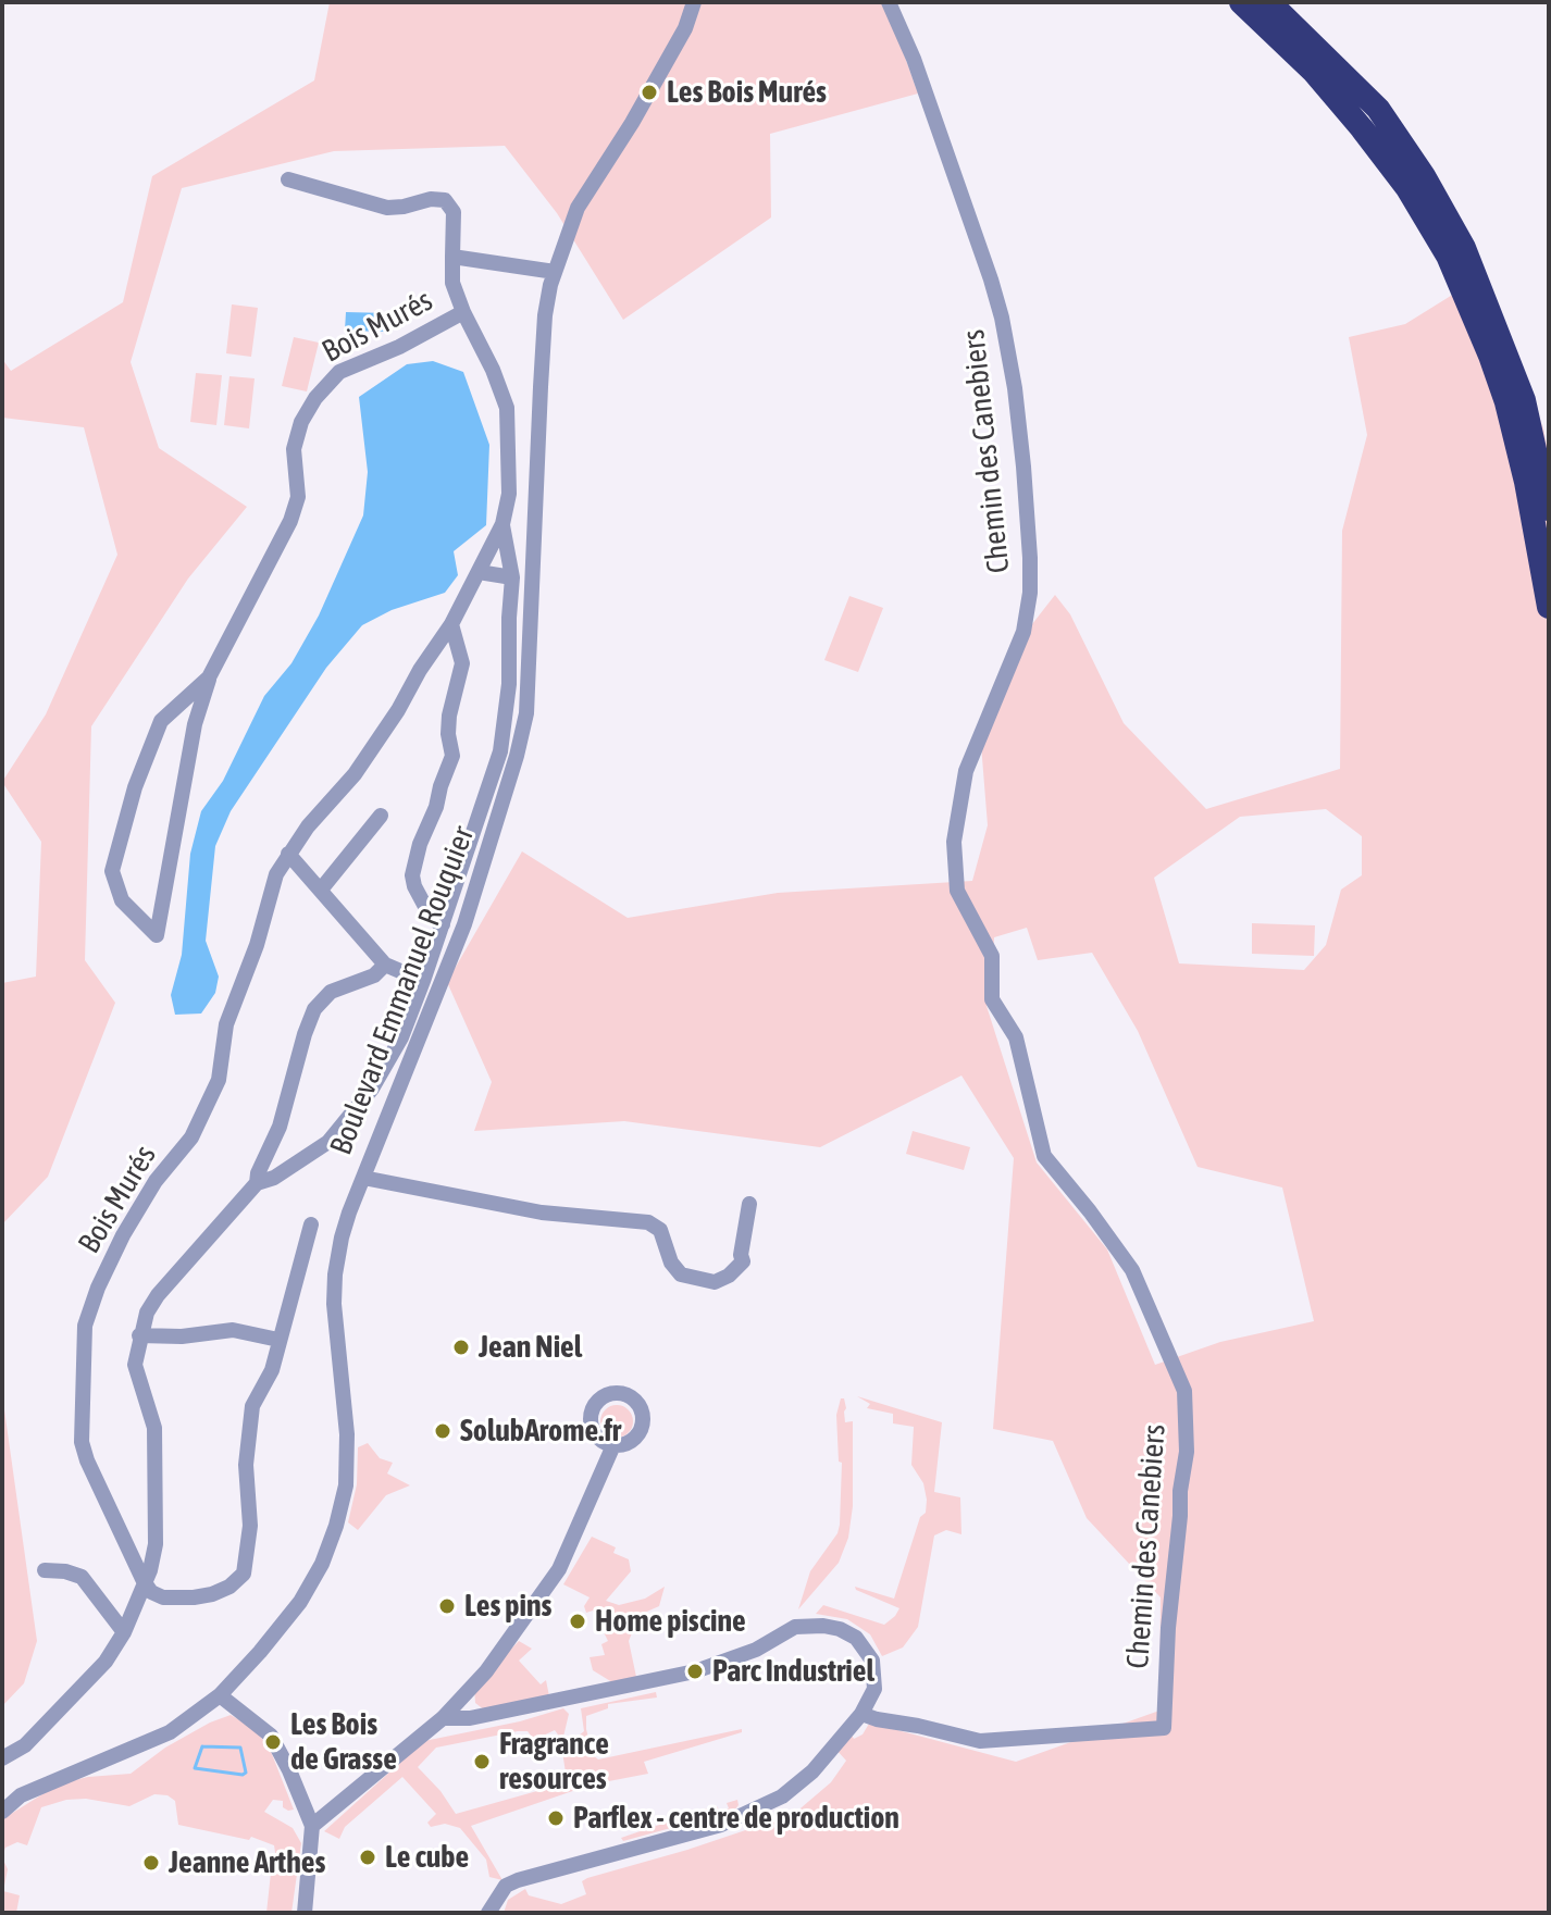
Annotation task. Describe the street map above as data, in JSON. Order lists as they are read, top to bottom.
{
  "streets": {
    "street": ["Bois Murés", "Chemin des Canebiers", "Boulevard Emmanuel Rouquier"]
  },
  "crossings": [
    ["Bois Murés", "Boulevard Emmanuel Rouquier"]
  ],
  "places": [
    "Les Bois Murés",
    "Jean Niel",
    "SolubArome.fr",
    "Les pins",
    "Home piscine",
    "Parc Industriel",
    "Les Bois de Grasse",
    "Fragrance resources",
    "Parflex - centre de production",
    "Le cube",
    "Jeanne Arthes"
  ]
}
